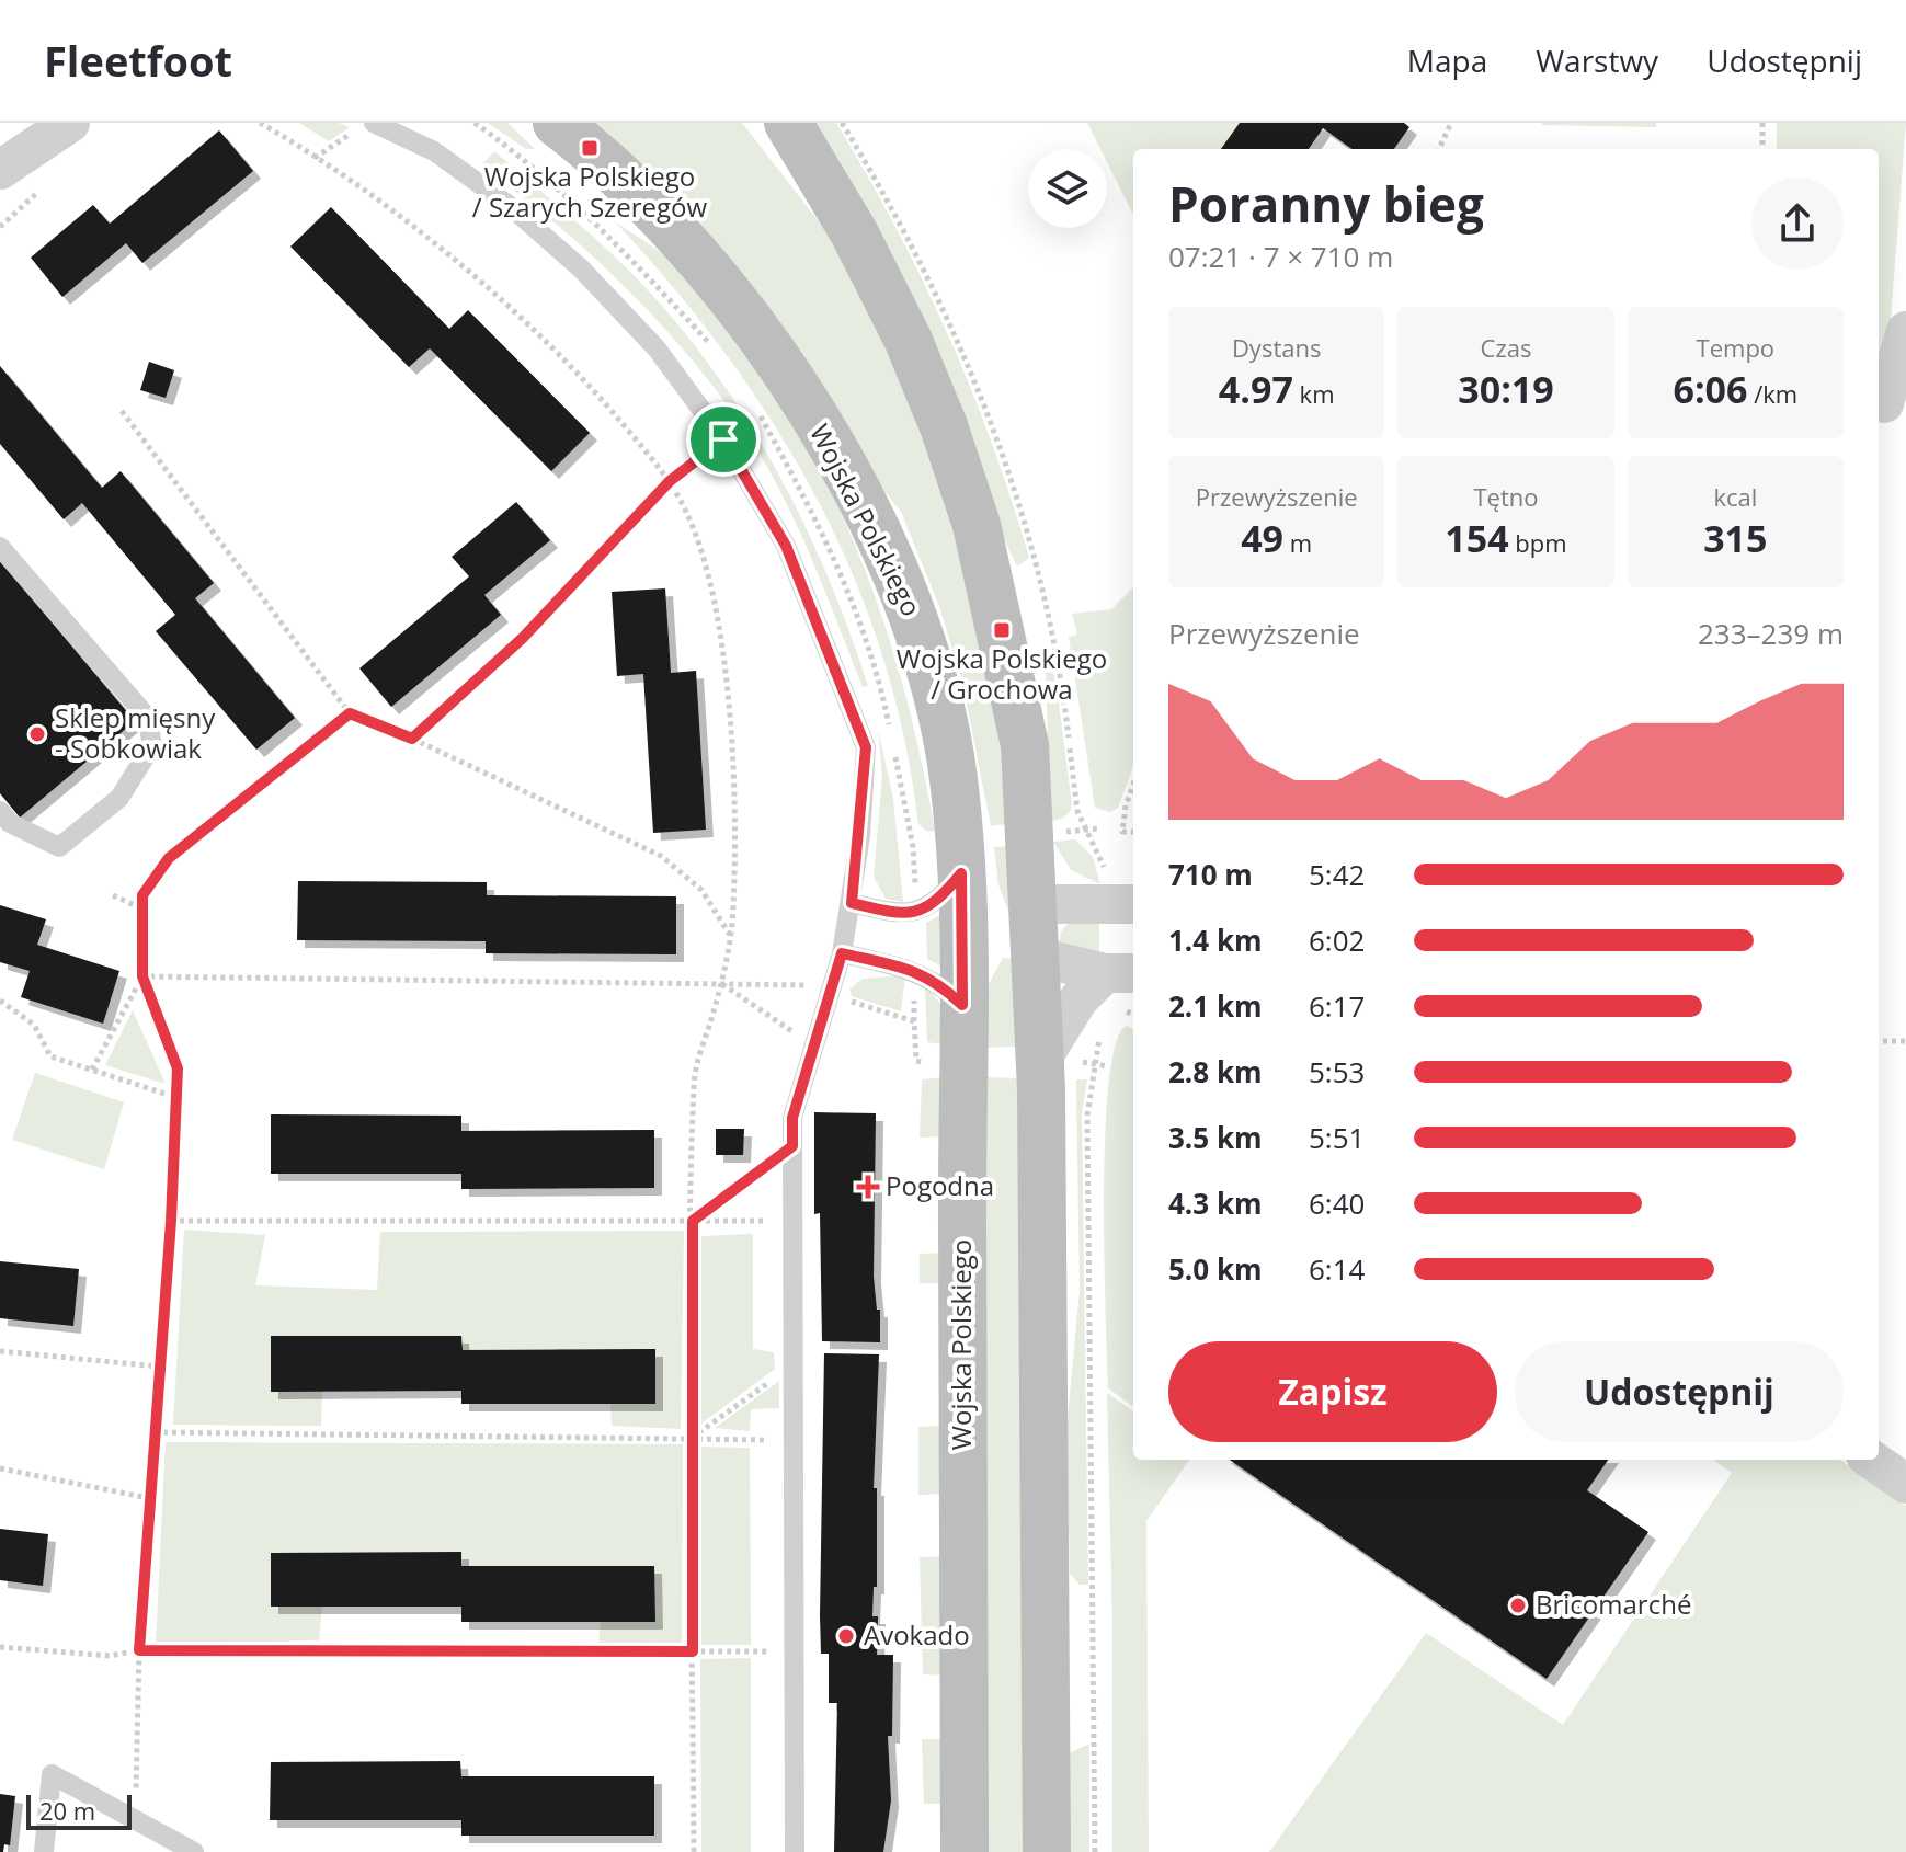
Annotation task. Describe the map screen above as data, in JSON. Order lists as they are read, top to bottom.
{
  "streets": {
    "street": ["Wojska Polskiego"]
  },
  "places": {
    "transit": ["Wojska Polskiego / Szarych Szeregów", "Wojska Polskiego / Grochowa"],
    "other": ["Sklep mięsny - Sobkowiak", "Bricomarché", "Avokado"],
    "health": ["Pogodna"]
  },
  "scale_bar": "20 m",
  "page": {
    "header": "Fleetfoot",
    "nav": ["Mapa", "Warstwy", "Udostępnij"],
    "heading": ["Poranny bieg", "07:21 · 7 × 710 m"],
    "stats": [
      ["Dystans", "4.97 km"],
      ["Czas", "30:19"],
      ["Tempo", "6:06 /km"],
      ["Przewyższenie", "49 m"],
      ["Tętno", "154 bpm"],
      ["kcal", "315"]
    ],
    "chart": ["Przewyższenie", "233–239 m"],
    "list": [
      {
        "name": "710 m",
        "note": "5:42"
      },
      {
        "name": "1.4 km",
        "note": "6:02"
      },
      {
        "name": "2.1 km",
        "note": "6:17"
      },
      {
        "name": "2.8 km",
        "note": "5:53"
      },
      {
        "name": "3.5 km",
        "note": "5:51"
      },
      {
        "name": "4.3 km",
        "note": "6:40"
      },
      {
        "name": "5.0 km",
        "note": "6:14"
      }
    ],
    "buttons": ["Zapisz", "Udostępnij"],
    "scale": "20 m"
  }
}
